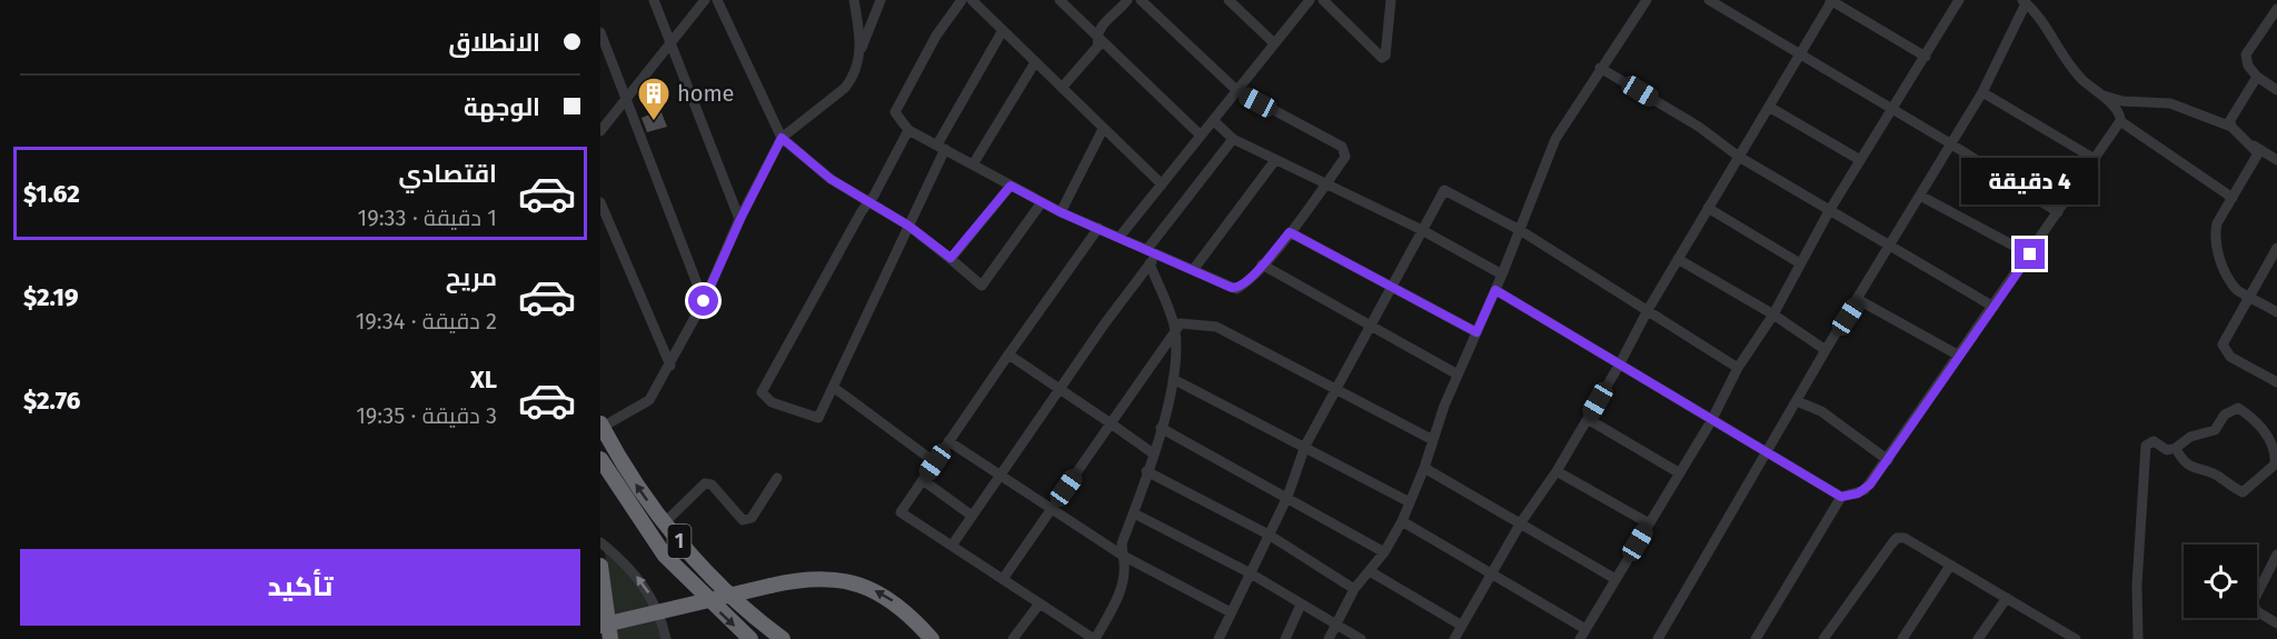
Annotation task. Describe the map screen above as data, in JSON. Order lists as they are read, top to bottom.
{
  "streets": {
    "highway": ["1"]
  },
  "places": {
    "building": ["home"]
  },
  "page": {
    "banner": ["الانطلاق", "الوجهة"],
    "list": [
      {
        "name": "اقتصادي",
        "note": "1 دقيقة · 19:33",
        "value": "$1.62"
      },
      {
        "name": "مريح",
        "note": "2 دقيقة · 19:34",
        "value": "$2.19"
      },
      {
        "name": "XL",
        "note": "3 دقيقة · 19:35",
        "value": "$2.76"
      }
    ],
    "bubble": "4 دقيقة",
    "buttons": "تأكيد"
  }
}
